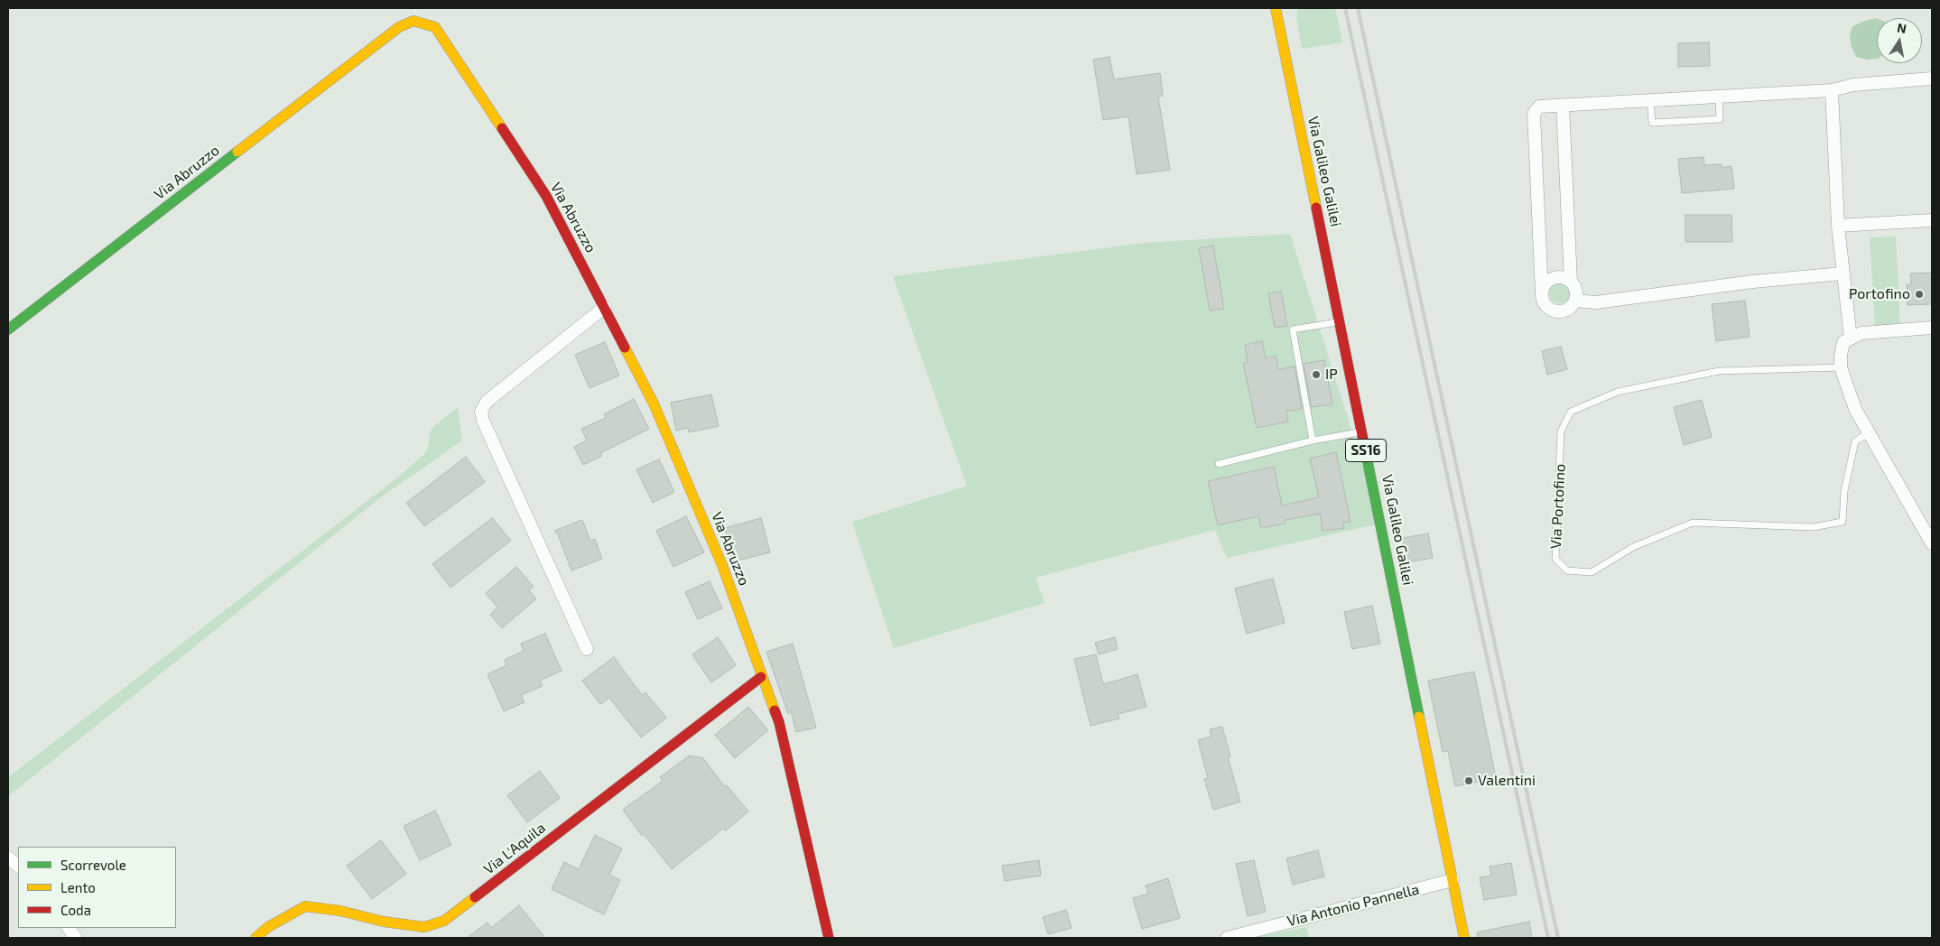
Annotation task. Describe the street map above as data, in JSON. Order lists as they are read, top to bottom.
{
  "streets": {
    "street": [
      "Via Galileo Galilei",
      "Via Abruzzo",
      "SS16",
      "Via L'Aquila",
      "Via Antonio Pannella"
    ],
    "lane": ["Via Portofino"]
  },
  "crossings": [
    ["Via Galileo Galilei", "SS16"],
    ["Via Galileo Galilei", "Via Antonio Pannella"],
    ["Via Abruzzo", "Via L'Aquila"]
  ],
  "places": ["Portofino", "IP", "Valentini"],
  "legend": ["Scorrevole", "Lento", "Coda"],
  "north": "top"
}
